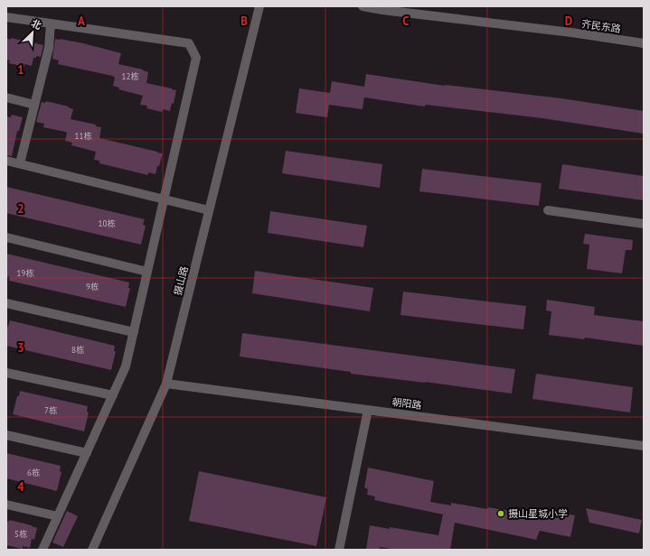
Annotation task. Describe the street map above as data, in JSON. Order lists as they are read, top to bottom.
{
  "streets": {
    "street": ["齐民东路", "摄山路", "朝阳路"]
  },
  "crossings": [
    ["摄山路", "朝阳路"]
  ],
  "places": ["摄山星城小学"],
  "house_numbers": [
    "12栋",
    "11栋",
    "10栋",
    "19栋",
    "9栋",
    "8栋",
    "7栋",
    "6栋",
    "5栋"
  ],
  "north": "top right",
  "grid": {
    "columns": [
      "A",
      "B",
      "C",
      "D"
    ],
    "rows": [
      "1",
      "2",
      "3",
      "4"
    ]
  }
}
